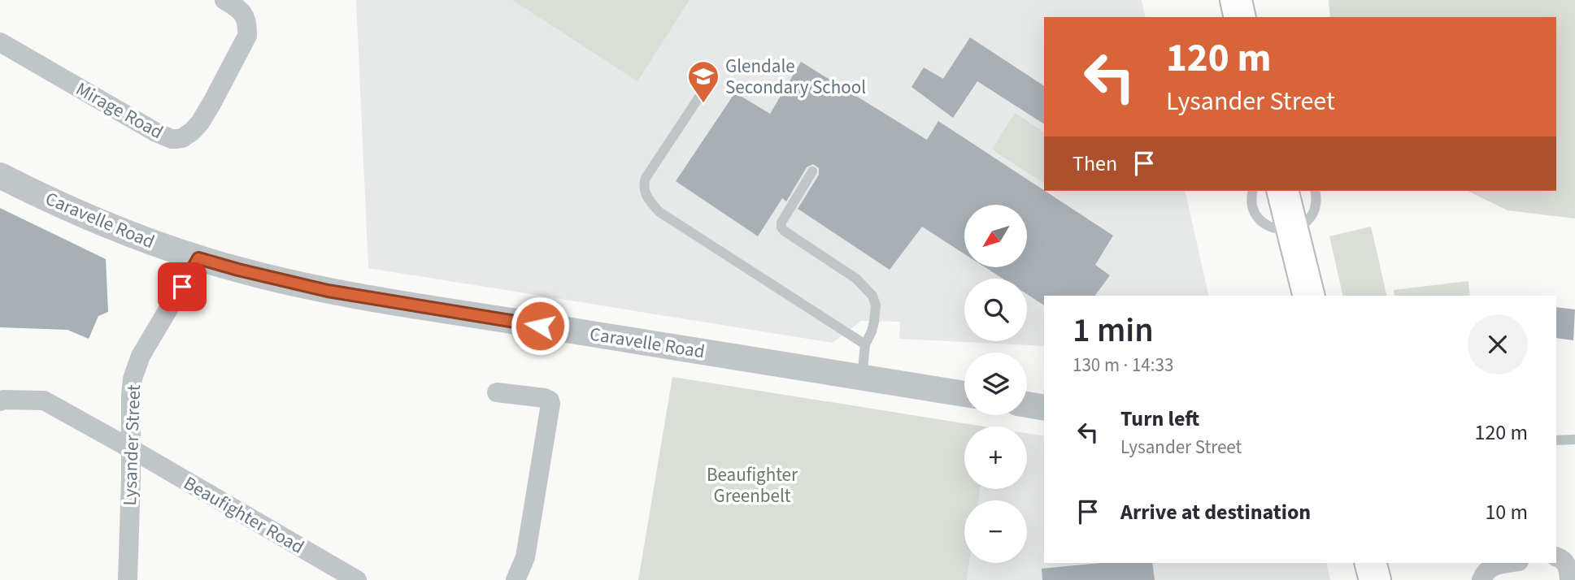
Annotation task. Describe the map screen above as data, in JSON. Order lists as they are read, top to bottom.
{
  "streets": {
    "street": [
      "Mirage Road",
      "Caravelle Road",
      "Lysander Street",
      "Beaufighter Road"
    ]
  },
  "crossings": [
    ["Caravelle Road", "Lysander Street"],
    ["Lysander Street", "Beaufighter Road"]
  ],
  "parks": ["Beaufighter Greenbelt"],
  "places": {
    "school or university": ["Glendale Secondary School"]
  },
  "north": "bottom left",
  "page": {
    "turn": ["120 m", "Lysander Street"],
    "then": "Then",
    "map_buttons": ["+", "−"],
    "heading": ["1 min", "130 m · 14:33"],
    "list": [
      {
        "name": "Turn left",
        "note": "Lysander Street",
        "value": "120 m"
      },
      {
        "name": "Arrive at destination",
        "value": "10 m"
      }
    ]
  }
}
